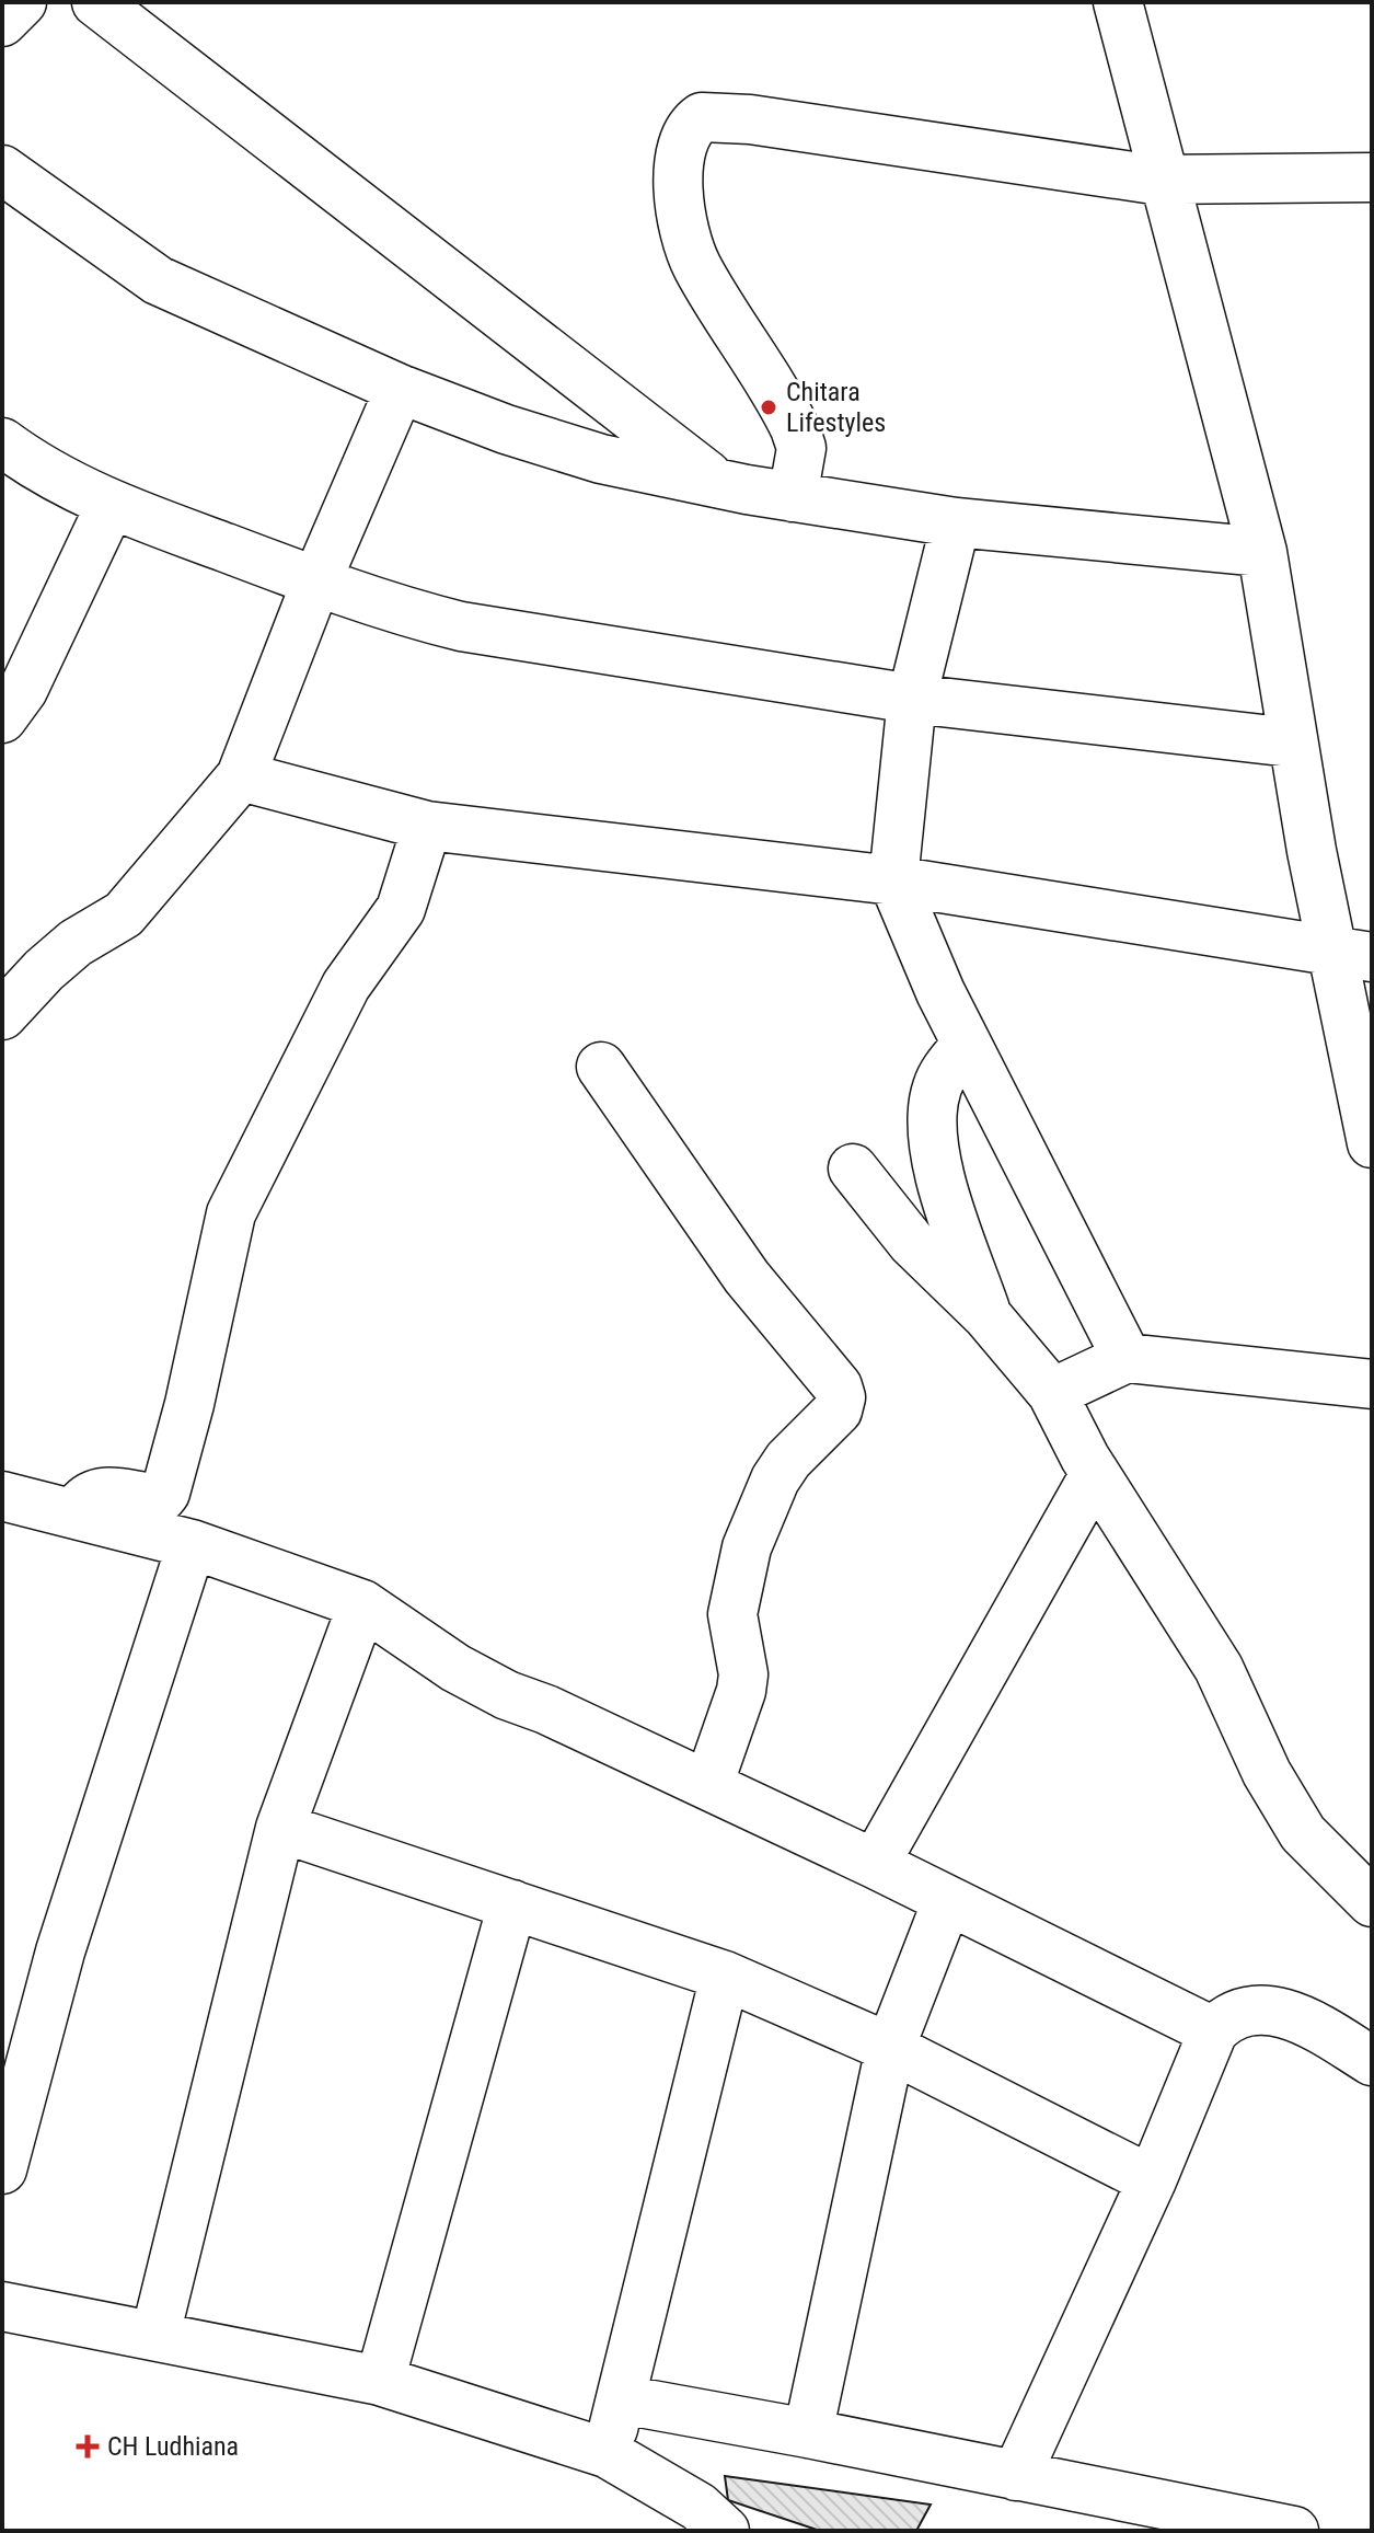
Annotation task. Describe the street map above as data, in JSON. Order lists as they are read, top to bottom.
{
  "places": {
    "other": ["Chitara Lifestyles"],
    "health": ["CH Ludhiana"]
  }
}
